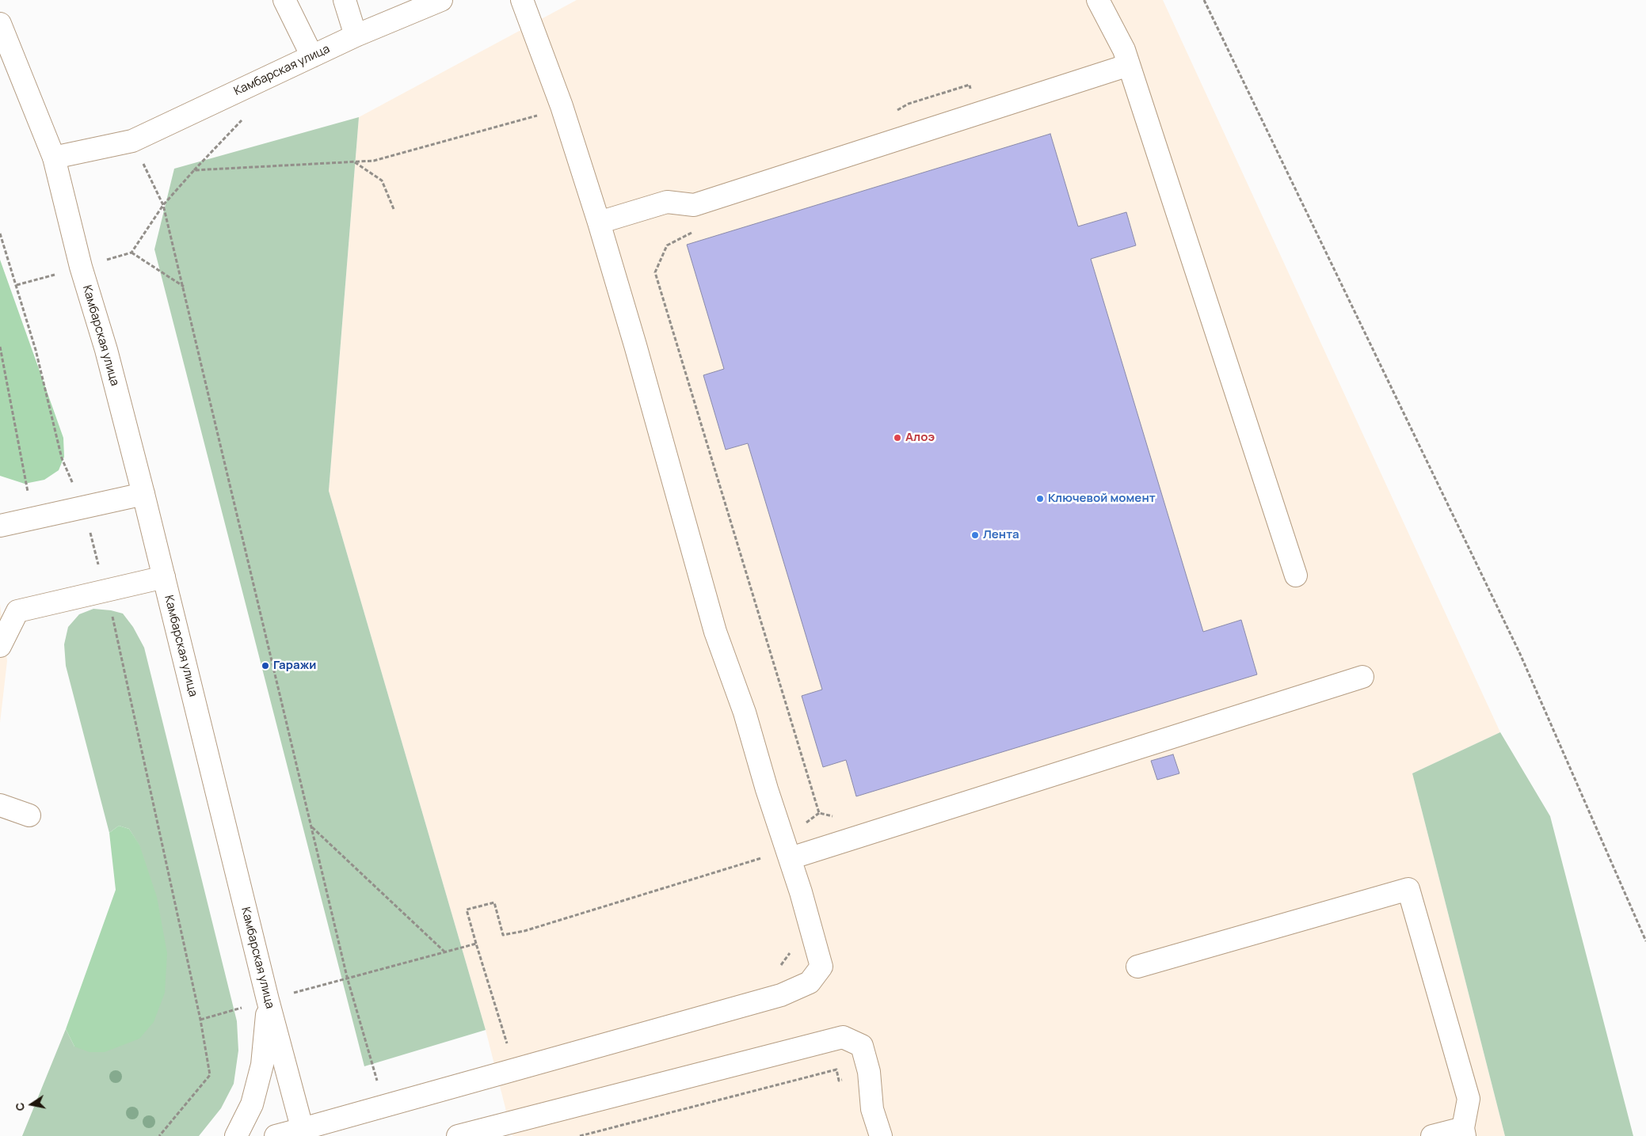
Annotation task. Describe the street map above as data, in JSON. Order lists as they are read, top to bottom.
{
  "streets": {
    "main road": ["Камбарская улица"]
  },
  "places": [
    "Алоэ",
    "Ключевой момент",
    "Лента",
    "Гаражи"
  ],
  "north": "left"
}
